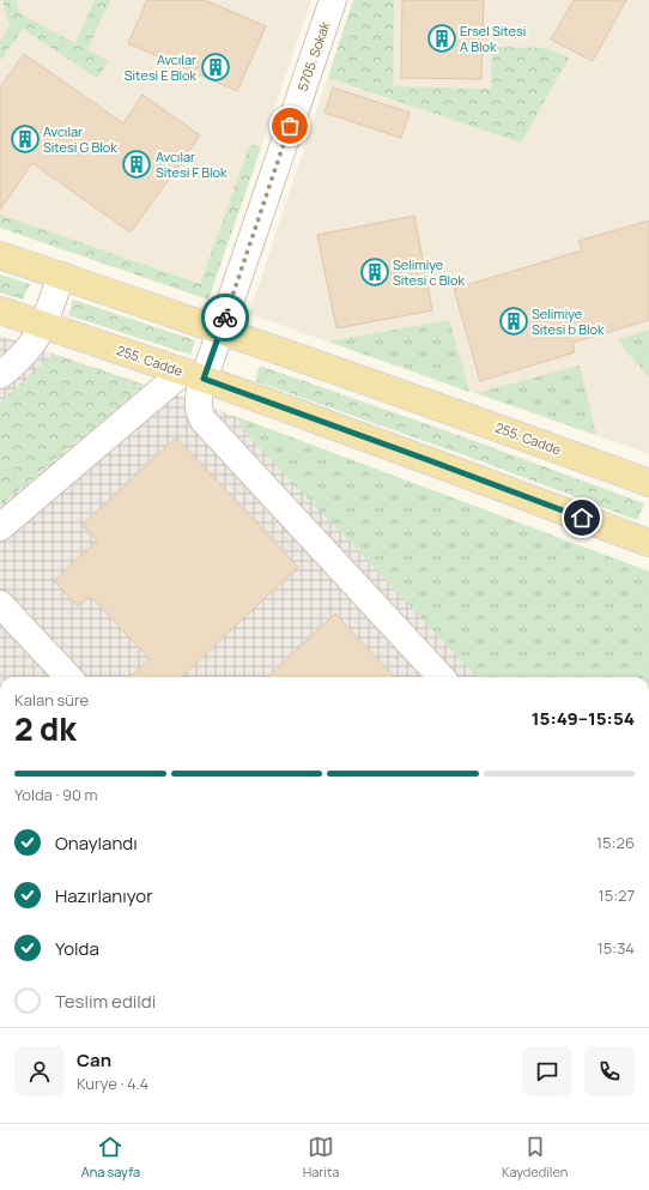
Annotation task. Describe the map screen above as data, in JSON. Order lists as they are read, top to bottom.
{
  "streets": {
    "main road": ["255. Cadde"],
    "street": ["5705. Sokak"]
  },
  "crossings": [
    ["5705. Sokak", "255. Cadde"]
  ],
  "places": {
    "building": [
      "Ersel Sitesi A Blok",
      "Avcılar Sitesi E Blok",
      "Avcılar Sitesi G Blok",
      "Avcılar Sitesi F Blok",
      "Selimiye Sitesi c Blok",
      "Selimiye Sitesi b Blok"
    ]
  },
  "page": {
    "heading": ["2 dk", "Kalan süre", "15:49–15:54"],
    "panel": ["Can", "Kurye · 4.4"],
    "bar": "Yolda · 90 m",
    "list": [
      ["Onaylandı", "15:26"],
      ["Hazırlanıyor", "15:27"],
      ["Yolda", "15:34"],
      "Teslim edildi"
    ],
    "tabs": ["Ana sayfa", "Harita", "Kaydedilen"]
  }
}
